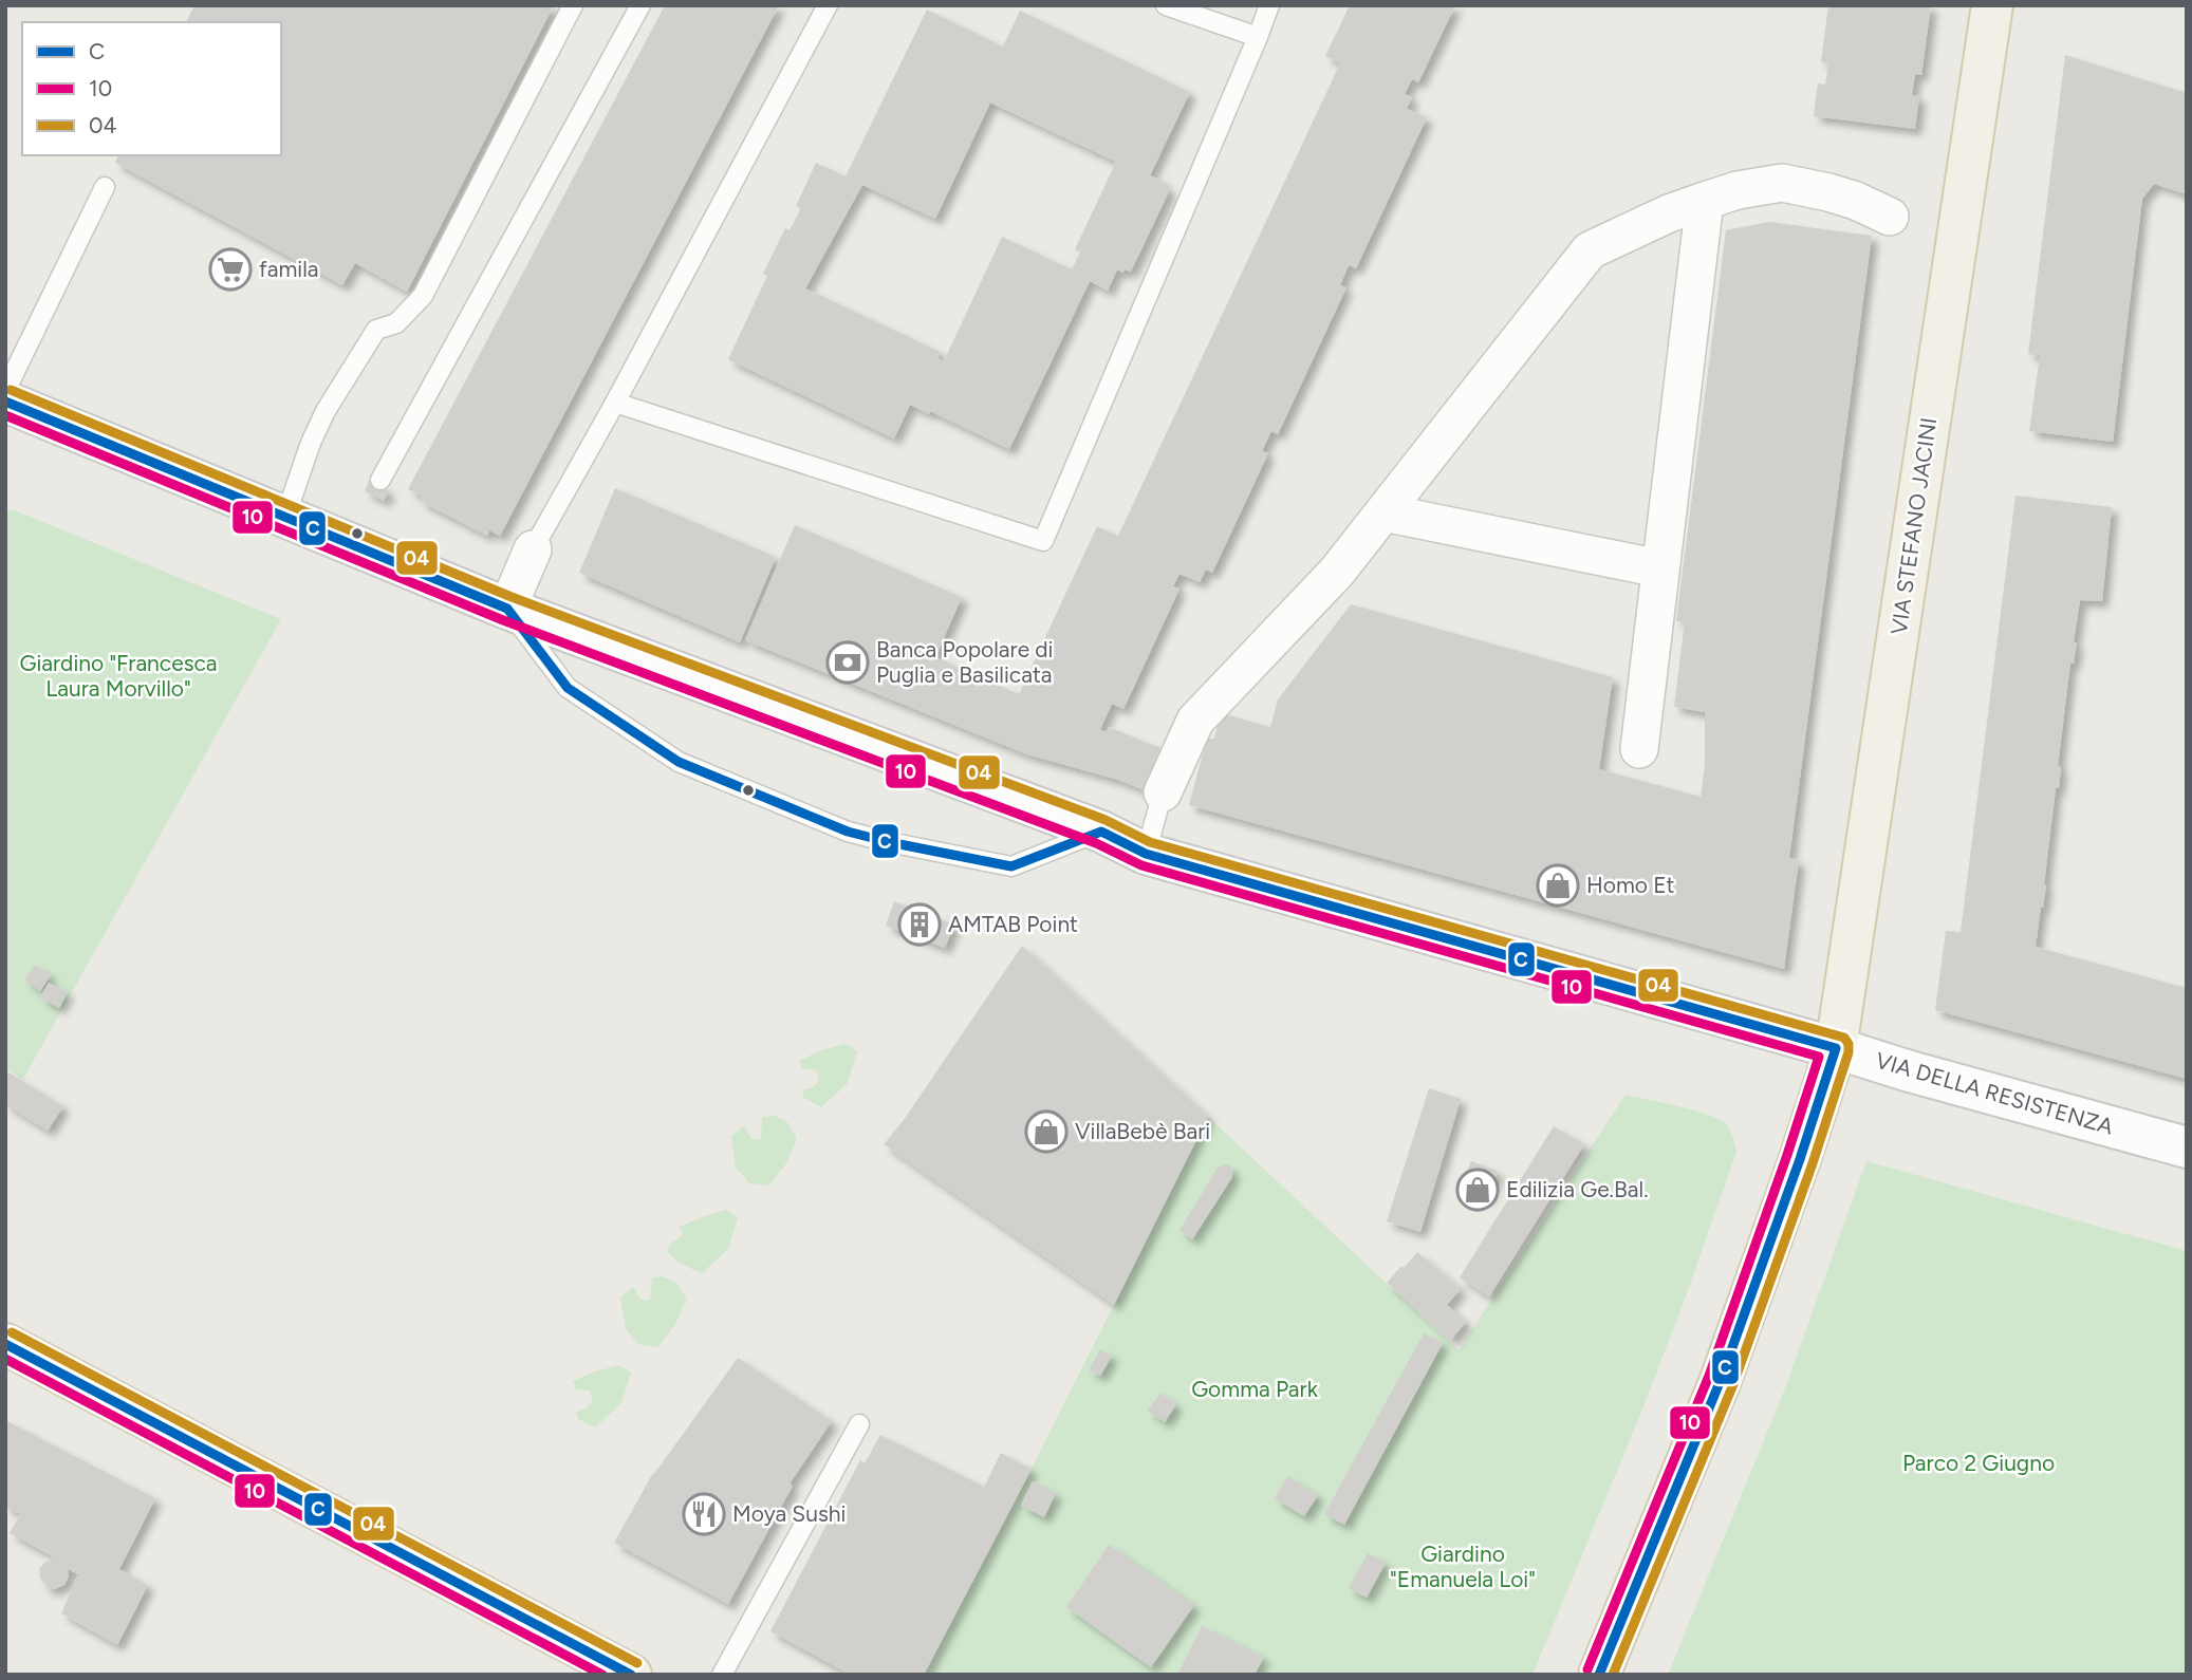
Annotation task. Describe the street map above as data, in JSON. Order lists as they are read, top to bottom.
{
  "streets": {
    "main road": ["VIA STEFANO JACINI"],
    "street": ["VIA DELLA RESISTENZA"]
  },
  "crossings": [
    ["VIA STEFANO JACINI", "VIA DELLA RESISTENZA"]
  ],
  "parks": [
    "Giardino \"Francesca Laura Morvillo\"",
    "Gomma Park",
    "Parco 2 Giugno",
    "Giardino \"Emanuela Loi\""
  ],
  "places": {
    "supermarket": ["famila"],
    "bank": ["Banca Popolare di Puglia e Basilicata"],
    "shop": ["Homo Et", "VillaBebè Bari", "Edilizia Ge.Bal."],
    "building": ["AMTAB Point"],
    "restaurant": ["Moya Sushi"]
  },
  "lines": ["transit line 04", "transit line C", "transit line 10"],
  "legend": ["C", "10", "04"]
}
